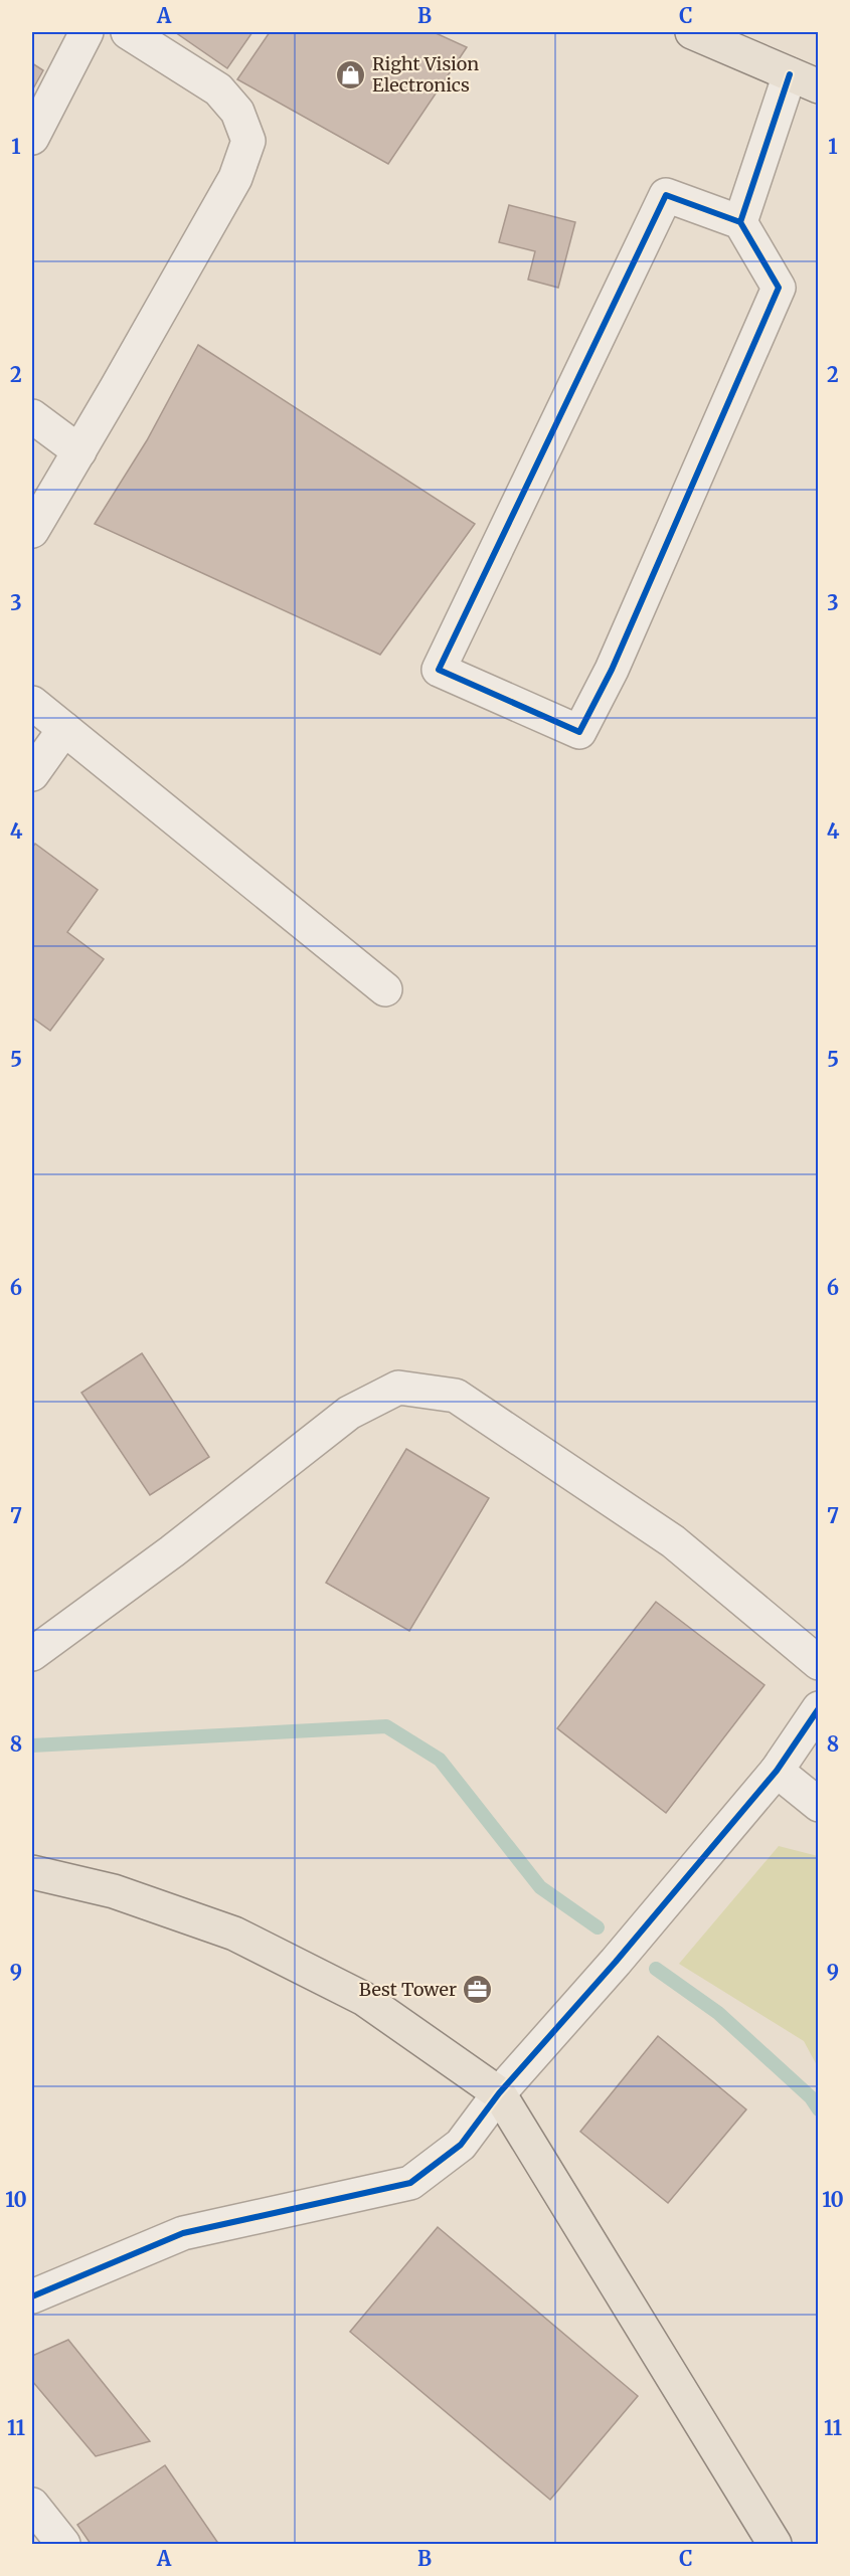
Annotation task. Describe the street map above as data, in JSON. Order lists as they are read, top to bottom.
{
  "places": {
    "shop": ["Right Vision Electronics"],
    "office": ["Best Tower"]
  },
  "grid": {
    "columns": ["A", "B", "C"],
    "rows": [
      "1",
      "2",
      "3",
      "4",
      "5",
      "6",
      "7",
      "8",
      "9",
      "10",
      "11"
    ]
  }
}
